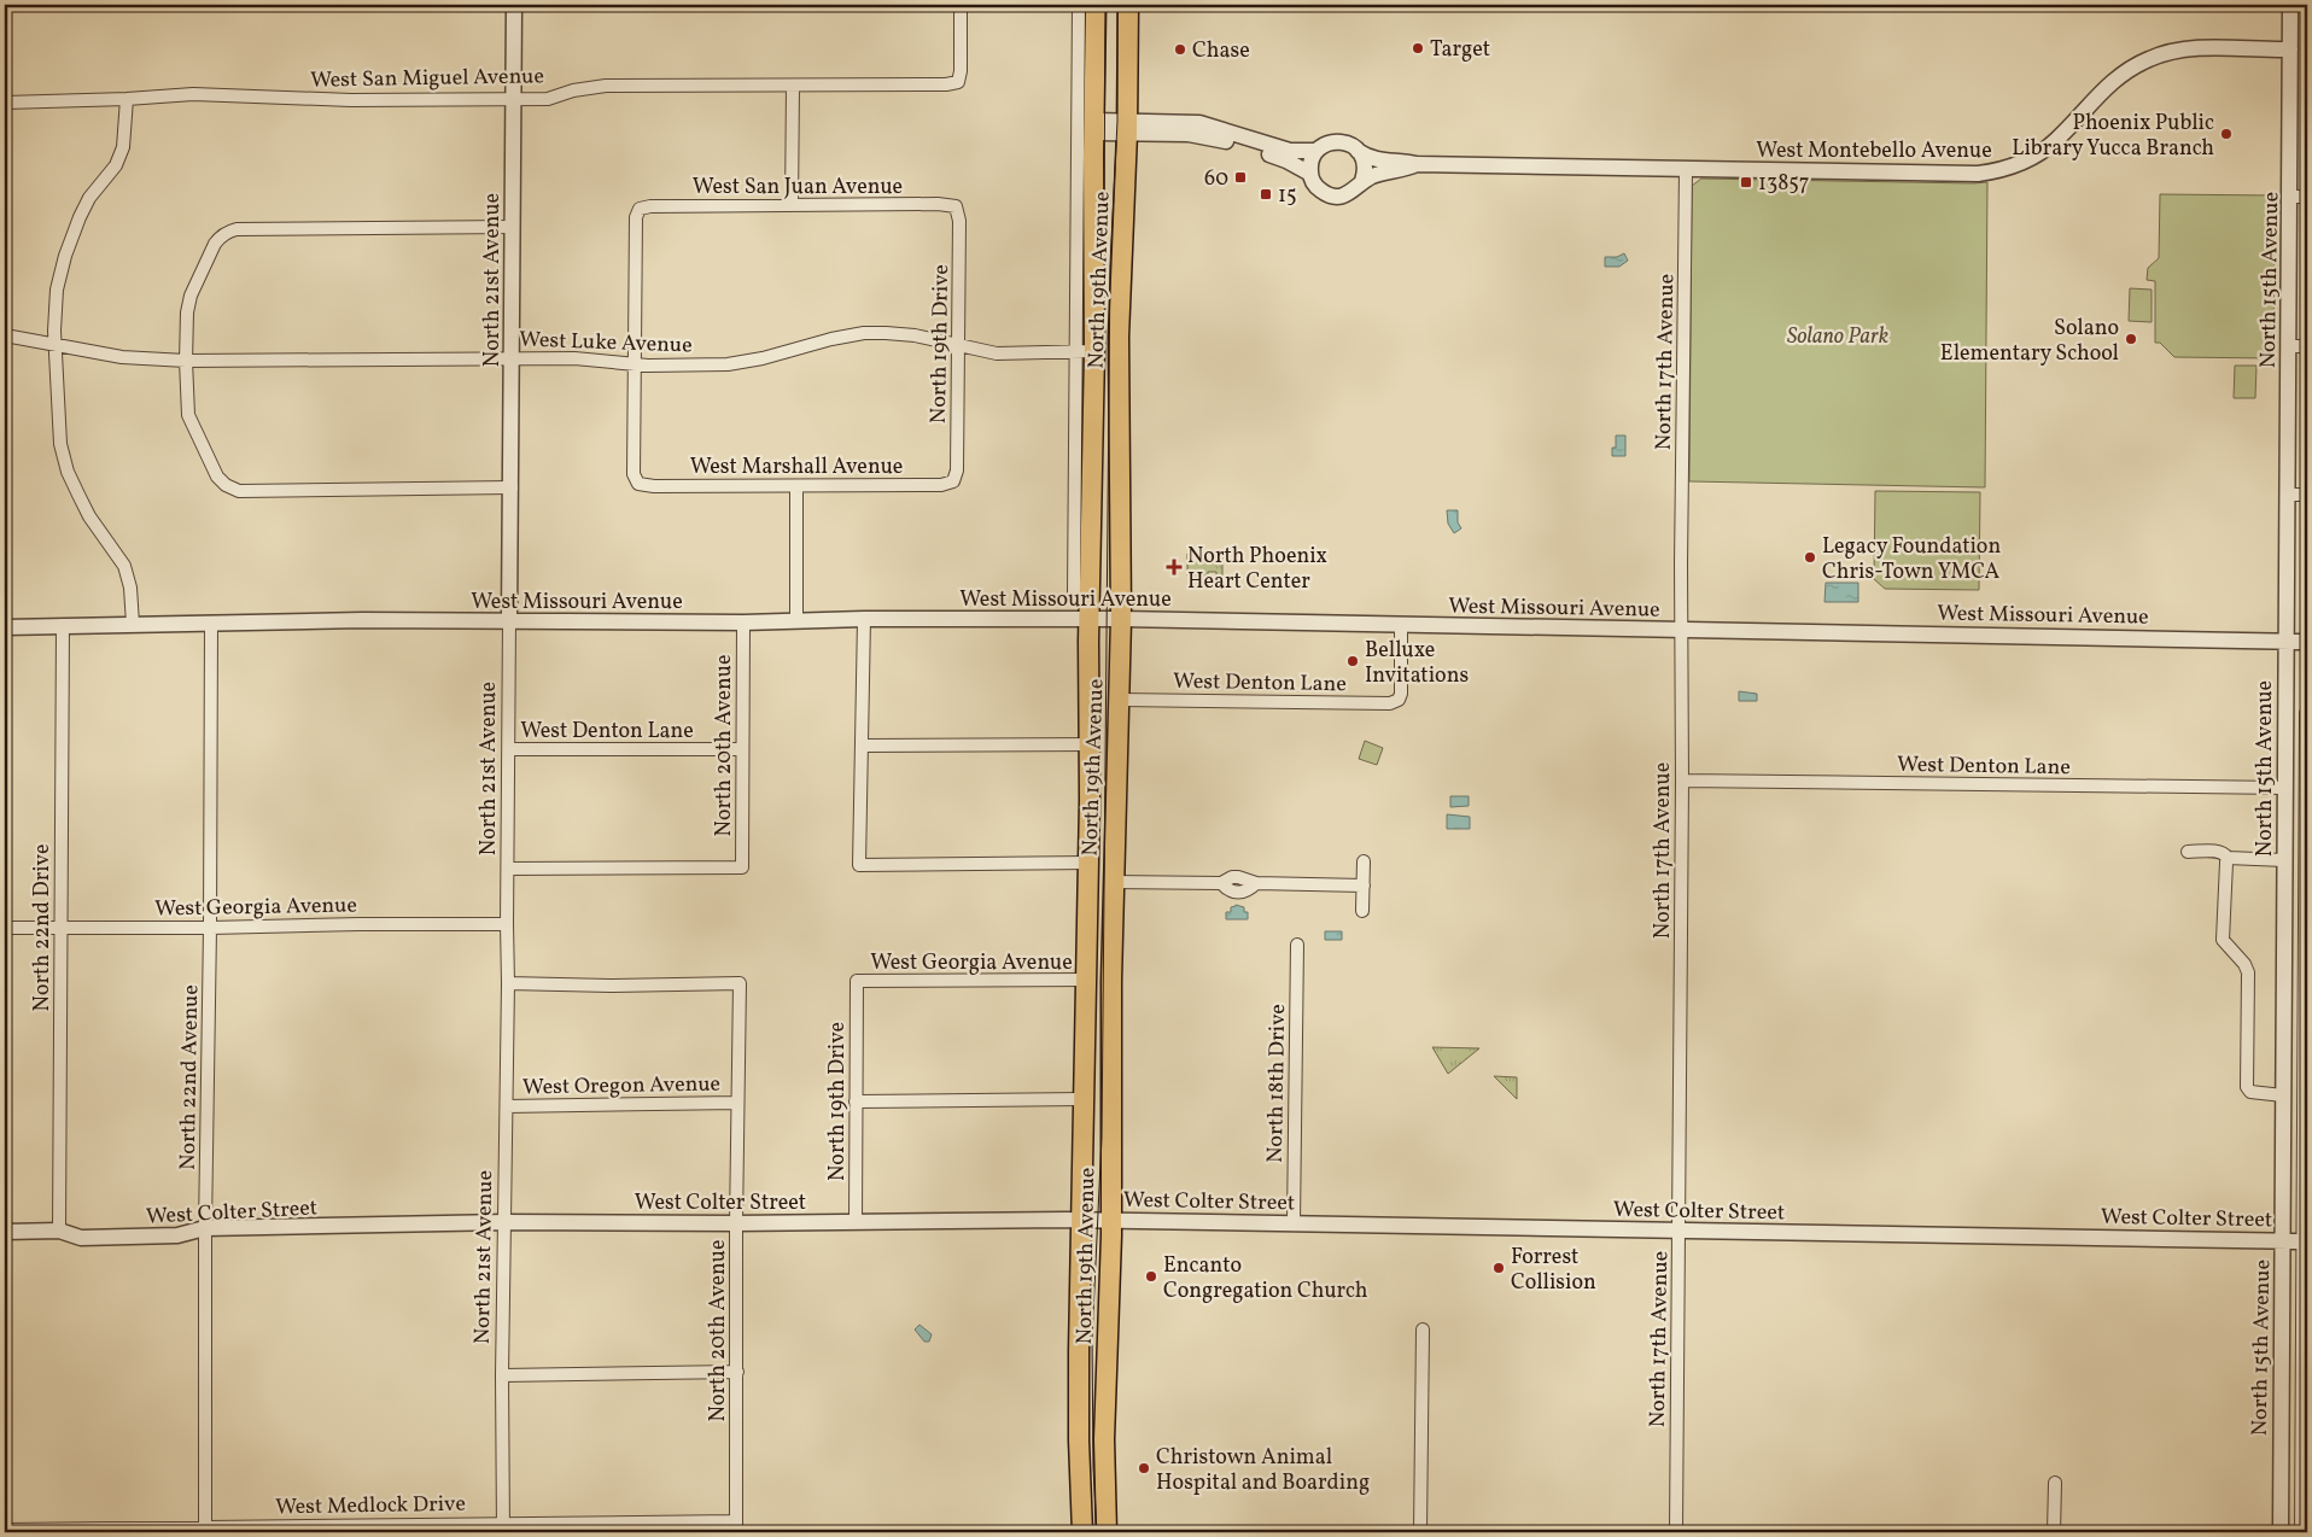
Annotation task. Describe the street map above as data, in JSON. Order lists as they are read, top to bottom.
{
  "streets": {
    "main road": ["North 19th Avenue"],
    "street": [
      "West San Miguel Avenue",
      "West Montebello Avenue",
      "West San Juan Avenue",
      "North 21st Avenue",
      "North 15th Avenue",
      "West Luke Avenue",
      "North 19th Drive",
      "North 17th Avenue",
      "West Marshall Avenue",
      "West Missouri Avenue",
      "West Denton Lane",
      "North 20th Avenue",
      "West Georgia Avenue",
      "North 22nd Drive",
      "North 22nd Avenue",
      "North 18th Drive",
      "West Oregon Avenue",
      "West Colter Street",
      "West Medlock Drive"
    ]
  },
  "crossings": [
    ["West San Miguel Avenue", "North 21st Avenue"],
    ["West Montebello Avenue", "North 15th Avenue"],
    ["West Montebello Avenue", "North 17th Avenue"],
    ["West San Juan Avenue", "West Luke Avenue"],
    ["West San Juan Avenue", "North 19th Drive"],
    ["West San Juan Avenue", "West Marshall Avenue"],
    ["North 21st Avenue", "West Luke Avenue"],
    ["North 21st Avenue", "West Missouri Avenue"],
    ["North 21st Avenue", "West Denton Lane"],
    ["North 21st Avenue", "North 20th Avenue"],
    ["North 21st Avenue", "West Georgia Avenue"],
    ["North 21st Avenue", "West Oregon Avenue"],
    ["North 21st Avenue", "West Colter Street"],
    ["North 21st Avenue", "West Medlock Drive"],
    ["North 19th Avenue", "West Luke Avenue"],
    ["North 19th Avenue", "West Missouri Avenue"],
    ["North 19th Avenue", "West Denton Lane"],
    ["North 19th Avenue", "West Georgia Avenue"],
    ["North 19th Avenue", "West Colter Street"],
    ["North 15th Avenue", "West Missouri Avenue"],
    ["North 15th Avenue", "West Denton Lane"],
    ["North 15th Avenue", "West Colter Street"],
    ["West Luke Avenue", "North 19th Drive"],
    ["West Luke Avenue", "West Marshall Avenue"],
    ["North 19th Drive", "West Marshall Avenue"],
    ["North 19th Drive", "West Georgia Avenue"],
    ["North 19th Drive", "West Colter Street"],
    ["North 17th Avenue", "West Missouri Avenue"],
    ["North 17th Avenue", "West Denton Lane"],
    ["North 17th Avenue", "West Colter Street"],
    ["West Missouri Avenue", "West Denton Lane"],
    ["West Missouri Avenue", "North 20th Avenue"],
    ["West Missouri Avenue", "North 22nd Drive"],
    ["West Missouri Avenue", "North 22nd Avenue"],
    ["West Denton Lane", "North 20th Avenue"],
    ["North 20th Avenue", "West Oregon Avenue"],
    ["North 20th Avenue", "West Colter Street"],
    ["North 20th Avenue", "West Medlock Drive"],
    ["West Georgia Avenue", "North 22nd Drive"],
    ["West Georgia Avenue", "North 22nd Avenue"],
    ["North 22nd Drive", "West Colter Street"],
    ["North 22nd Avenue", "West Colter Street"],
    ["North 22nd Avenue", "West Medlock Drive"],
    ["North 18th Drive", "West Colter Street"]
  ],
  "parks": ["Solano Park"],
  "places": {
    "other": [
      "Target",
      "Chase",
      "Phoenix Public Library Yucca Branch",
      "Solano Elementary School",
      "Legacy Foundation Chris-Town YMCA",
      "Belluxe Invitations",
      "Forrest Collision",
      "Encanto Congregation Church",
      "Christown Animal Hospital and Boarding"
    ],
    "transit": ["60", "13857", "15"],
    "health": ["North Phoenix Heart Center"]
  }
}
